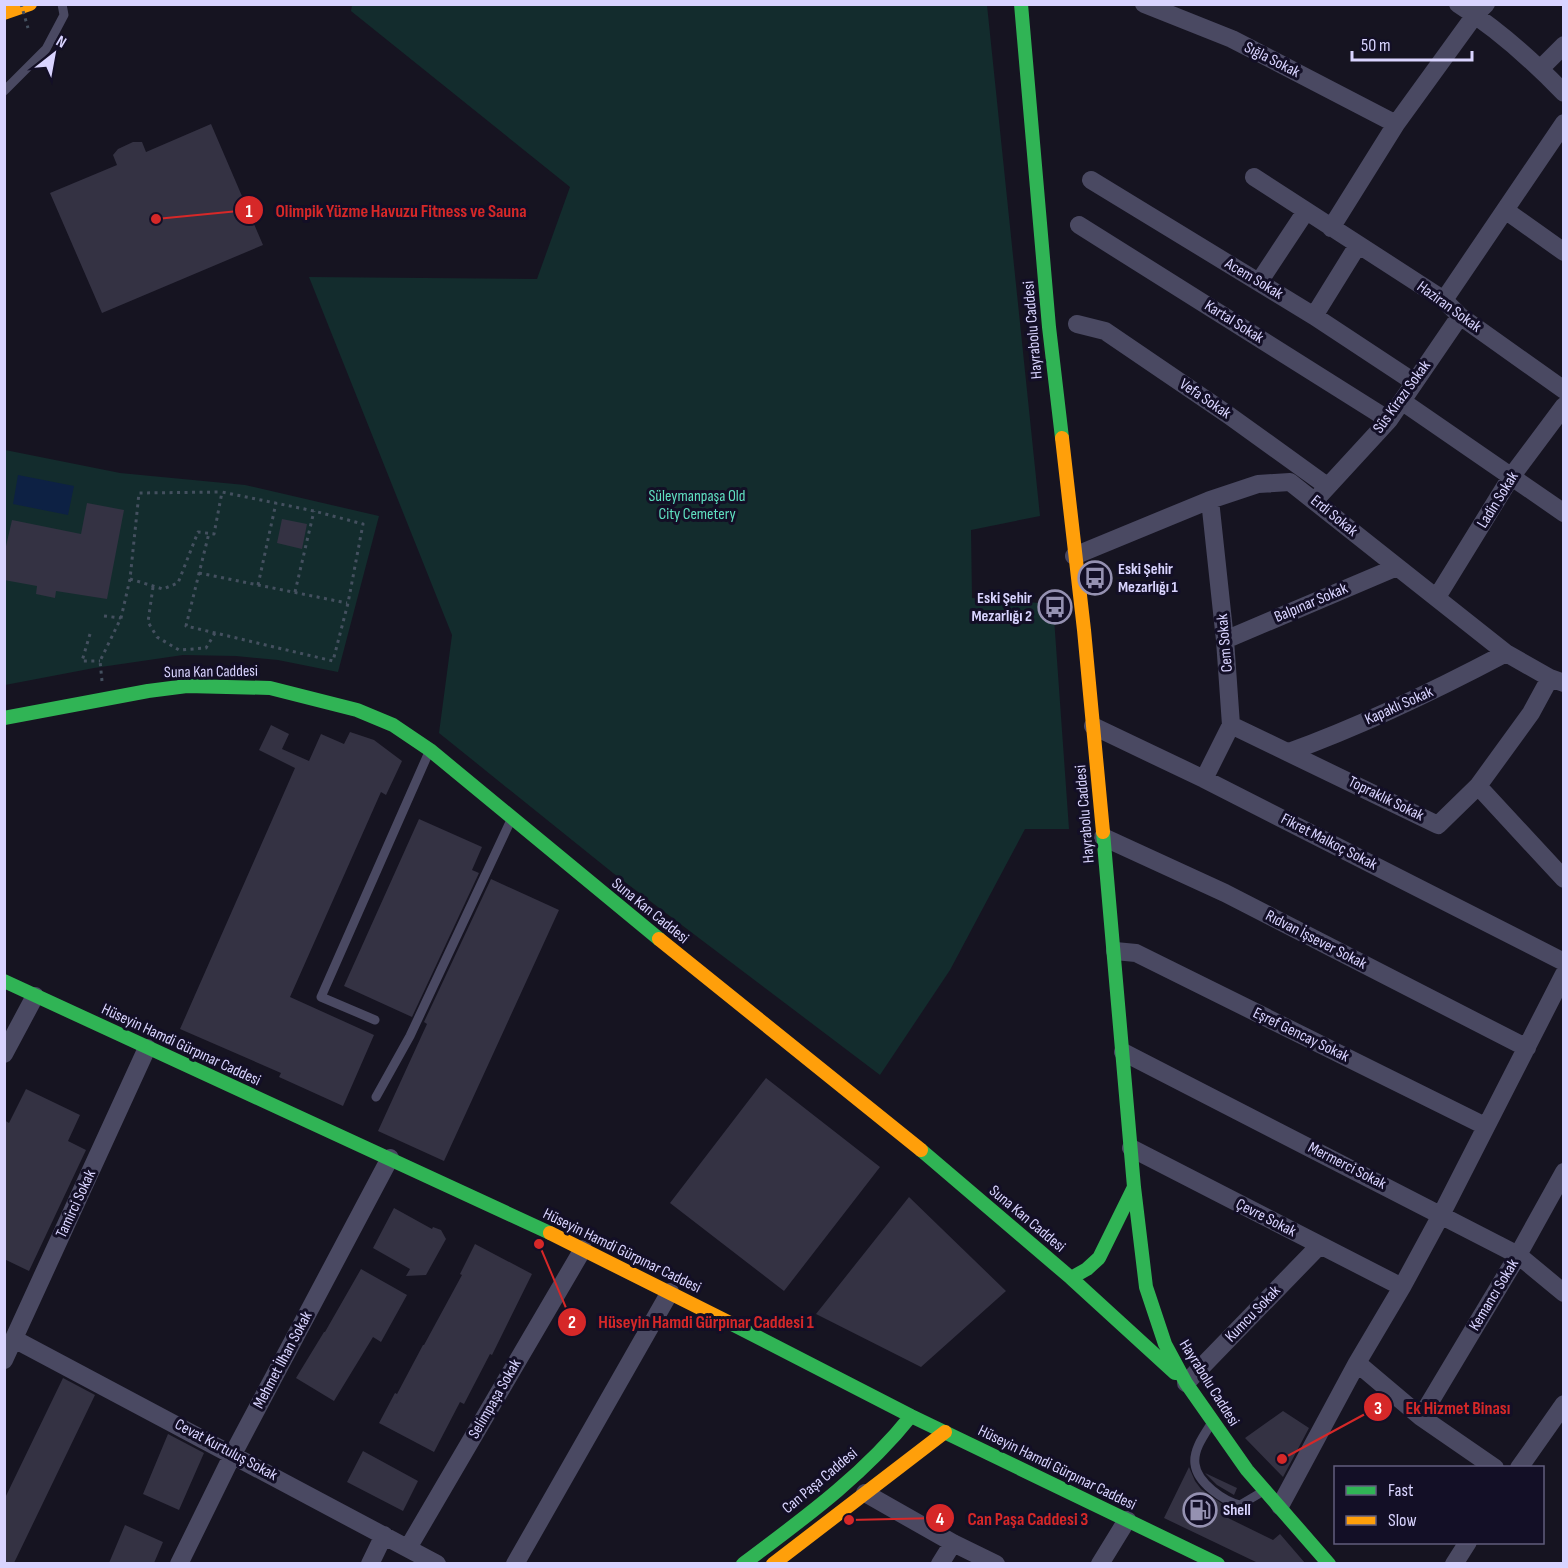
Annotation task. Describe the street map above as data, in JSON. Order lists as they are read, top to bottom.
{
  "streets": {
    "main road": [
      "Hayrabolu Caddesi",
      "Suna Kan Caddesi",
      "Hüseyin Hamdi Gürpınar Caddesi",
      "Can Paşa Caddesi"
    ],
    "street": [
      "Sığla Sokak",
      "Acem Sokak",
      "Haziran Sokak",
      "Kartal Sokak",
      "Süs Kirazı Sokak",
      "Vefa Sokak",
      "Ladin Sokak",
      "Erdi Sokak",
      "Balpınar Sokak",
      "Cem Sokak",
      "Kapaklı Sokak",
      "Topraklık Sokak",
      "Fikret Malkoç Sokak",
      "Rıdvan İşsever Sokak",
      "Eşref Gencay Sokak",
      "Mermerci Sokak",
      "Tamirci Sokak",
      "Çevre Sokak",
      "Kemancı Sokak",
      "Kumcu Sokak",
      "Mehmet İlhan Sokak",
      "Selimpaşa Sokak",
      "Cevat Kurtuluş Sokak"
    ]
  },
  "crossings": [
    ["Acem Sokak", "Süs Kirazı Sokak"],
    ["Haziran Sokak", "Süs Kirazı Sokak"],
    ["Kartal Sokak", "Süs Kirazı Sokak"],
    ["Hayrabolu Caddesi", "Erdi Sokak"],
    ["Hayrabolu Caddesi", "Suna Kan Caddesi"],
    ["Hayrabolu Caddesi", "Fikret Malkoç Sokak"],
    ["Hayrabolu Caddesi", "Rıdvan İşsever Sokak"],
    ["Hayrabolu Caddesi", "Eşref Gencay Sokak"],
    ["Hayrabolu Caddesi", "Mermerci Sokak"],
    ["Hayrabolu Caddesi", "Çevre Sokak"],
    ["Hayrabolu Caddesi", "Kumcu Sokak"],
    ["Süs Kirazı Sokak", "Vefa Sokak"],
    ["Süs Kirazı Sokak", "Erdi Sokak"],
    ["Ladin Sokak", "Erdi Sokak"],
    ["Erdi Sokak", "Balpınar Sokak"],
    ["Erdi Sokak", "Cem Sokak"],
    ["Erdi Sokak", "Kapaklı Sokak"],
    ["Erdi Sokak", "Topraklık Sokak"],
    ["Balpınar Sokak", "Cem Sokak"],
    ["Cem Sokak", "Topraklık Sokak"],
    ["Suna Kan Caddesi", "Kumcu Sokak"],
    ["Kapaklı Sokak", "Topraklık Sokak"],
    ["Hüseyin Hamdi Gürpınar Caddesi", "Tamirci Sokak"],
    ["Hüseyin Hamdi Gürpınar Caddesi", "Mehmet İlhan Sokak"],
    ["Hüseyin Hamdi Gürpınar Caddesi", "Selimpaşa Sokak"],
    ["Hüseyin Hamdi Gürpınar Caddesi", "Can Paşa Caddesi"],
    ["Mermerci Sokak", "Kemancı Sokak"],
    ["Tamirci Sokak", "Cevat Kurtuluş Sokak"],
    ["Çevre Sokak", "Kumcu Sokak"],
    ["Mehmet İlhan Sokak", "Cevat Kurtuluş Sokak"],
    ["Selimpaşa Sokak", "Cevat Kurtuluş Sokak"]
  ],
  "parks": ["Süleymanpaşa Old City Cemetery"],
  "places": {
    "other": [
      "Olimpik Yüzme Havuzu Fitness ve Sauna",
      "Hüseyin Hamdi Gürpınar Caddesi 1",
      "Ek Hizmet Binası",
      "Can Paşa Caddesi 3"
    ],
    "bus stop": ["Eski Şehir Mezarlığı 1", "Eski Şehir Mezarlığı 2"],
    "fuel station": ["Shell"]
  },
  "legend": ["Fast", "Slow"],
  "scale_bar": "50 m",
  "north": "top right"
}
